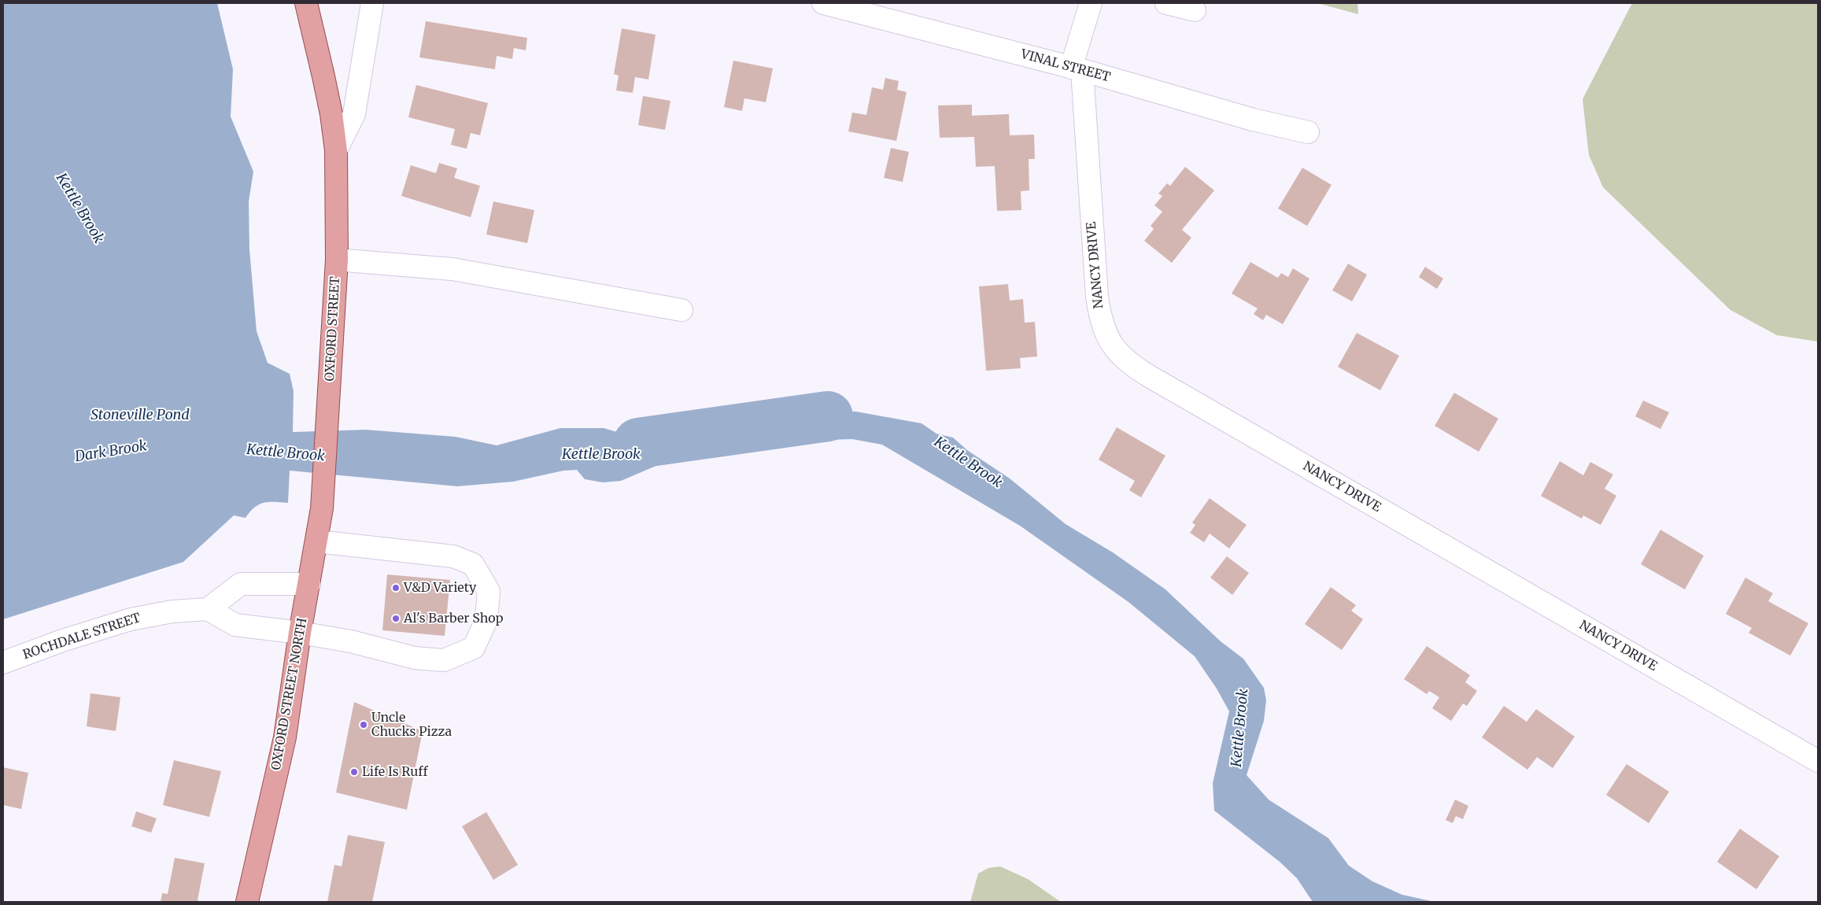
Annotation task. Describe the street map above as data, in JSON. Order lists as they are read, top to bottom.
{
  "streets": {
    "main road": ["OXFORD STREET", "OXFORD STREET NORTH"],
    "street": ["VINAL STREET", "NANCY DRIVE", "ROCHDALE STREET"]
  },
  "crossings": [
    ["VINAL STREET", "NANCY DRIVE"],
    ["OXFORD STREET", "OXFORD STREET NORTH"]
  ],
  "water": ["Kettle Brook", "Stoneville Pond", "Dark Brook"],
  "places": [
    "V&D Variety",
    "Al's Barber Shop",
    "Uncle Chucks Pizza",
    "Life Is Ruff"
  ]
}
